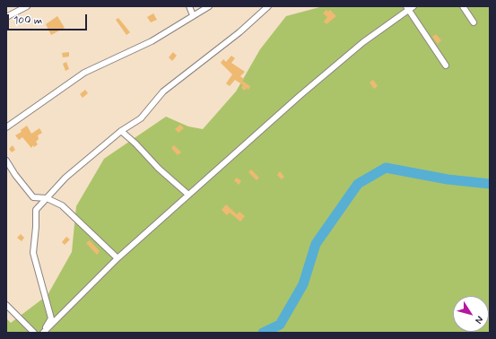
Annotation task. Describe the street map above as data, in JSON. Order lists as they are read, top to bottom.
{
  "scale_bar": "100 m",
  "north": "bottom right"
}
